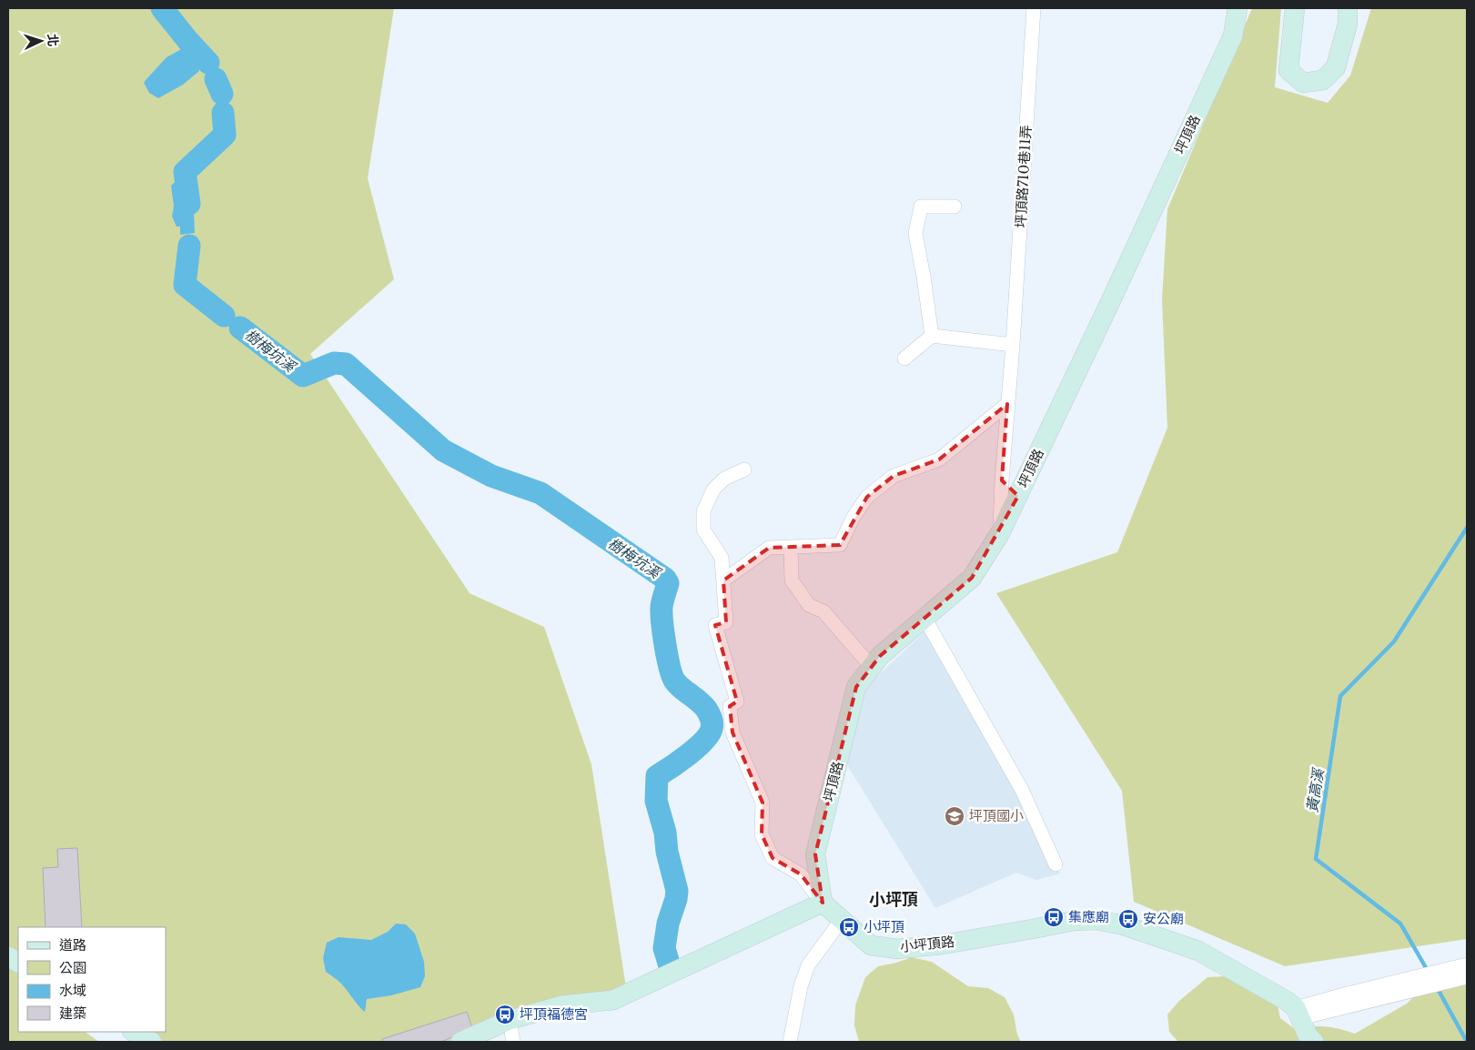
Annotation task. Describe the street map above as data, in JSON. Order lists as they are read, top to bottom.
{
  "streets": {
    "street": ["坪頂路", "坪頂路710巷11弄", "小坪頂路"]
  },
  "crossings": [
    ["坪頂路", "坪頂路710巷11弄"],
    ["坪頂路", "小坪頂路"]
  ],
  "districts": ["小坪頂"],
  "water": ["樹梅坑溪", "黃高溪"],
  "places": {
    "school or university": ["坪頂國小"],
    "bus stop": [
      "集應廟",
      "安公廟",
      "小坪頂",
      "坪頂福德宮"
    ]
  },
  "legend": [
    "道路",
    "公園",
    "水域",
    "建築"
  ],
  "north": "right"
}
